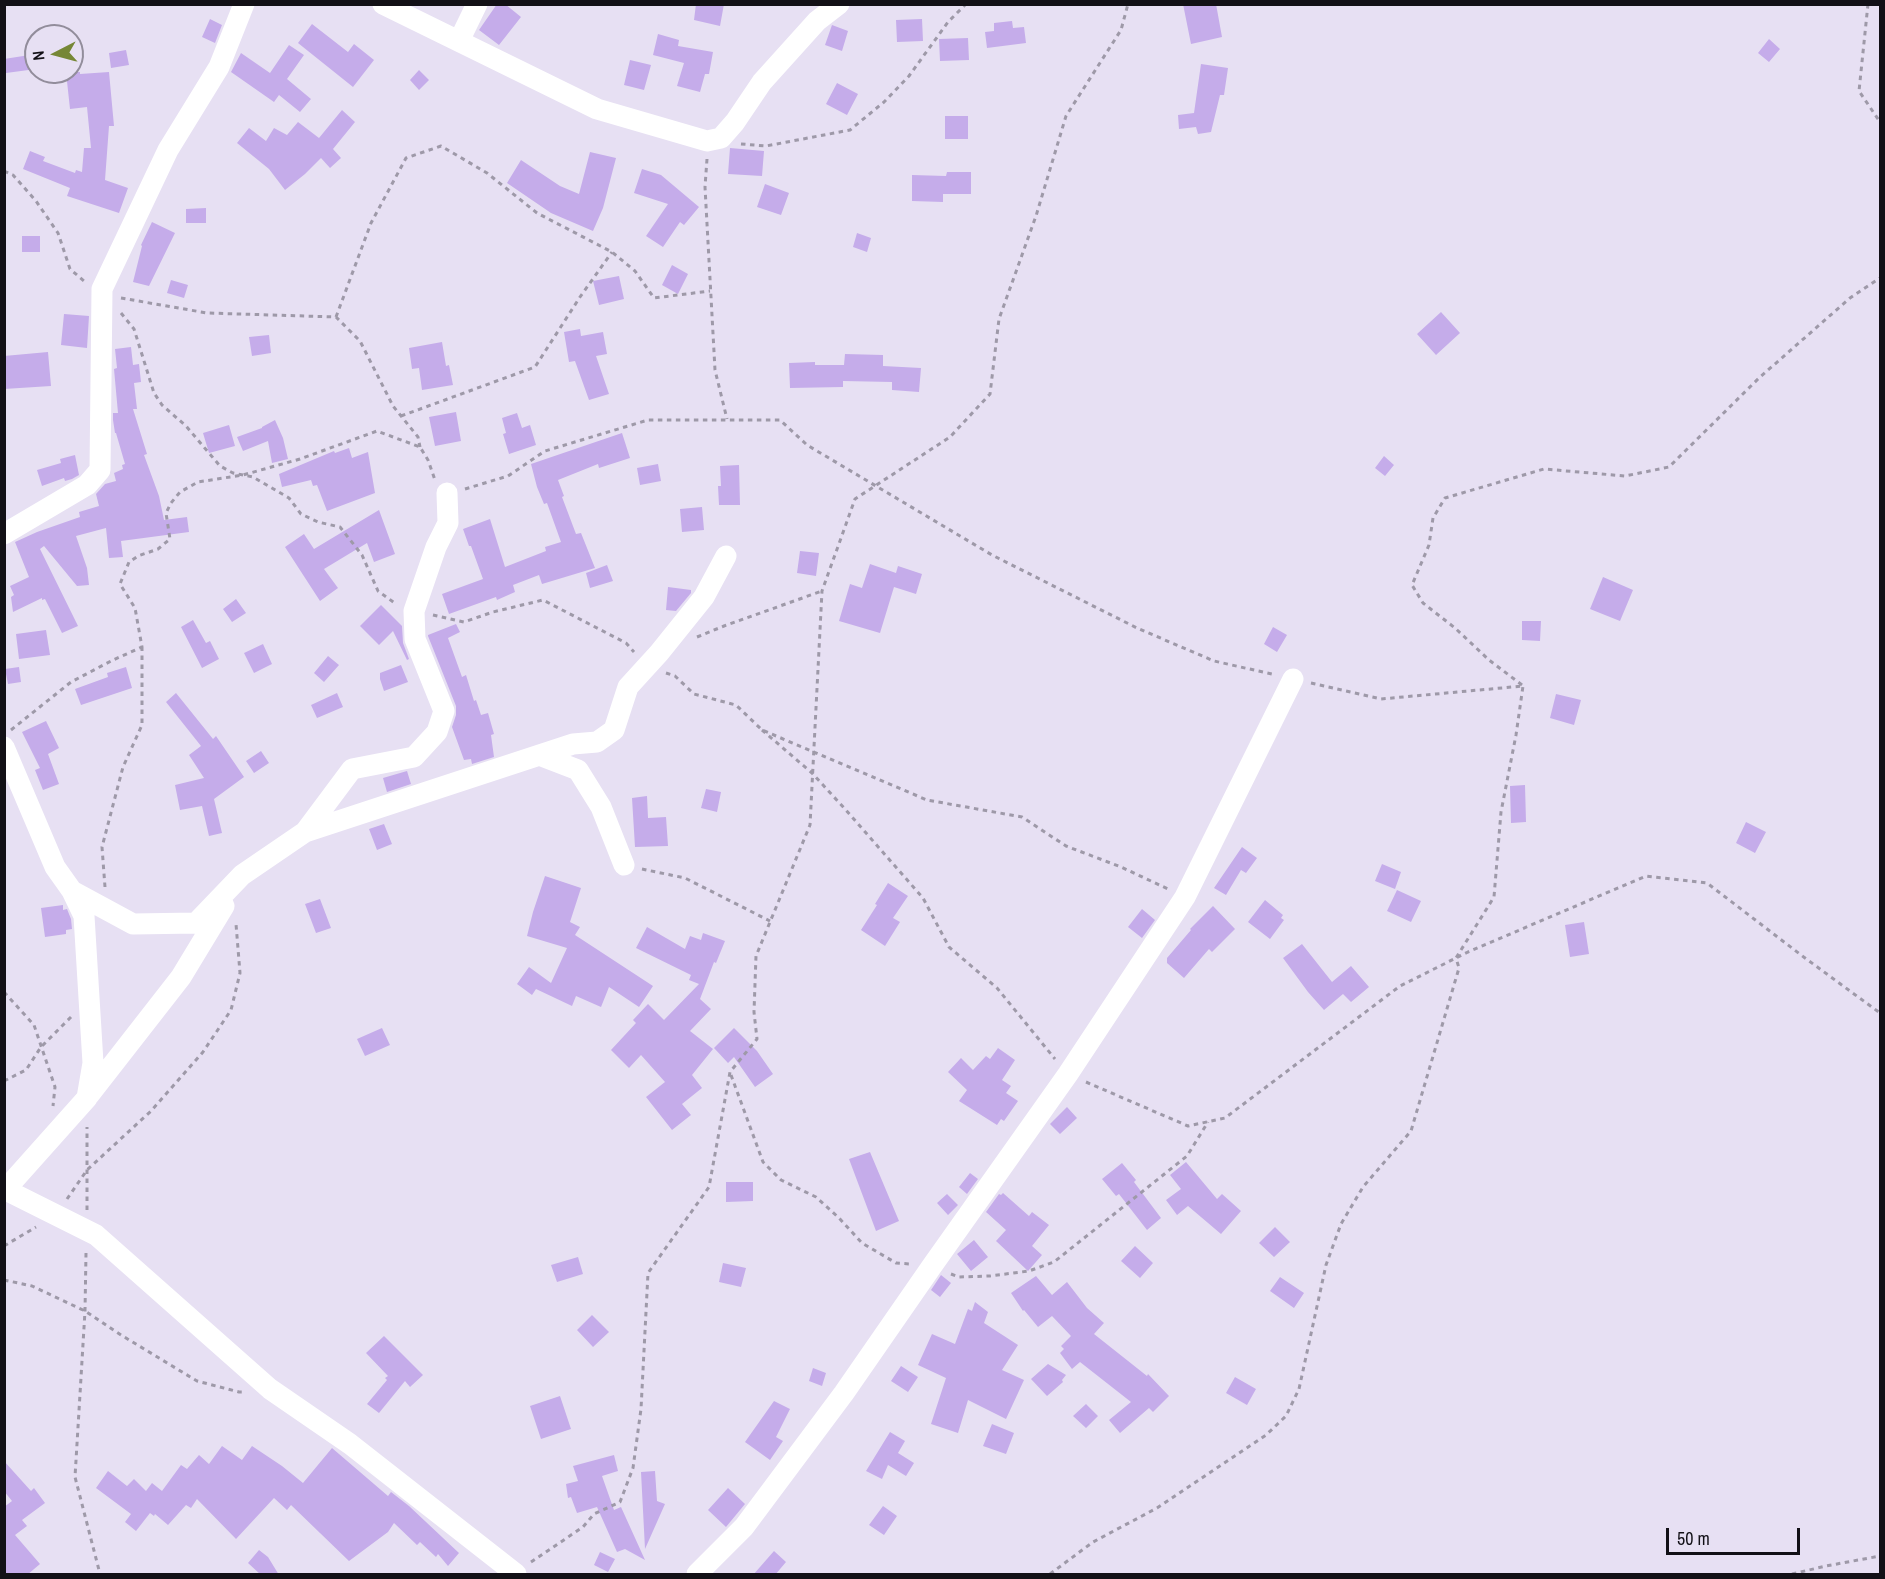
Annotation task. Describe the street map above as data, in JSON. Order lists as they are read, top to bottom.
{
  "scale_bar": "50 m",
  "north": "left"
}
